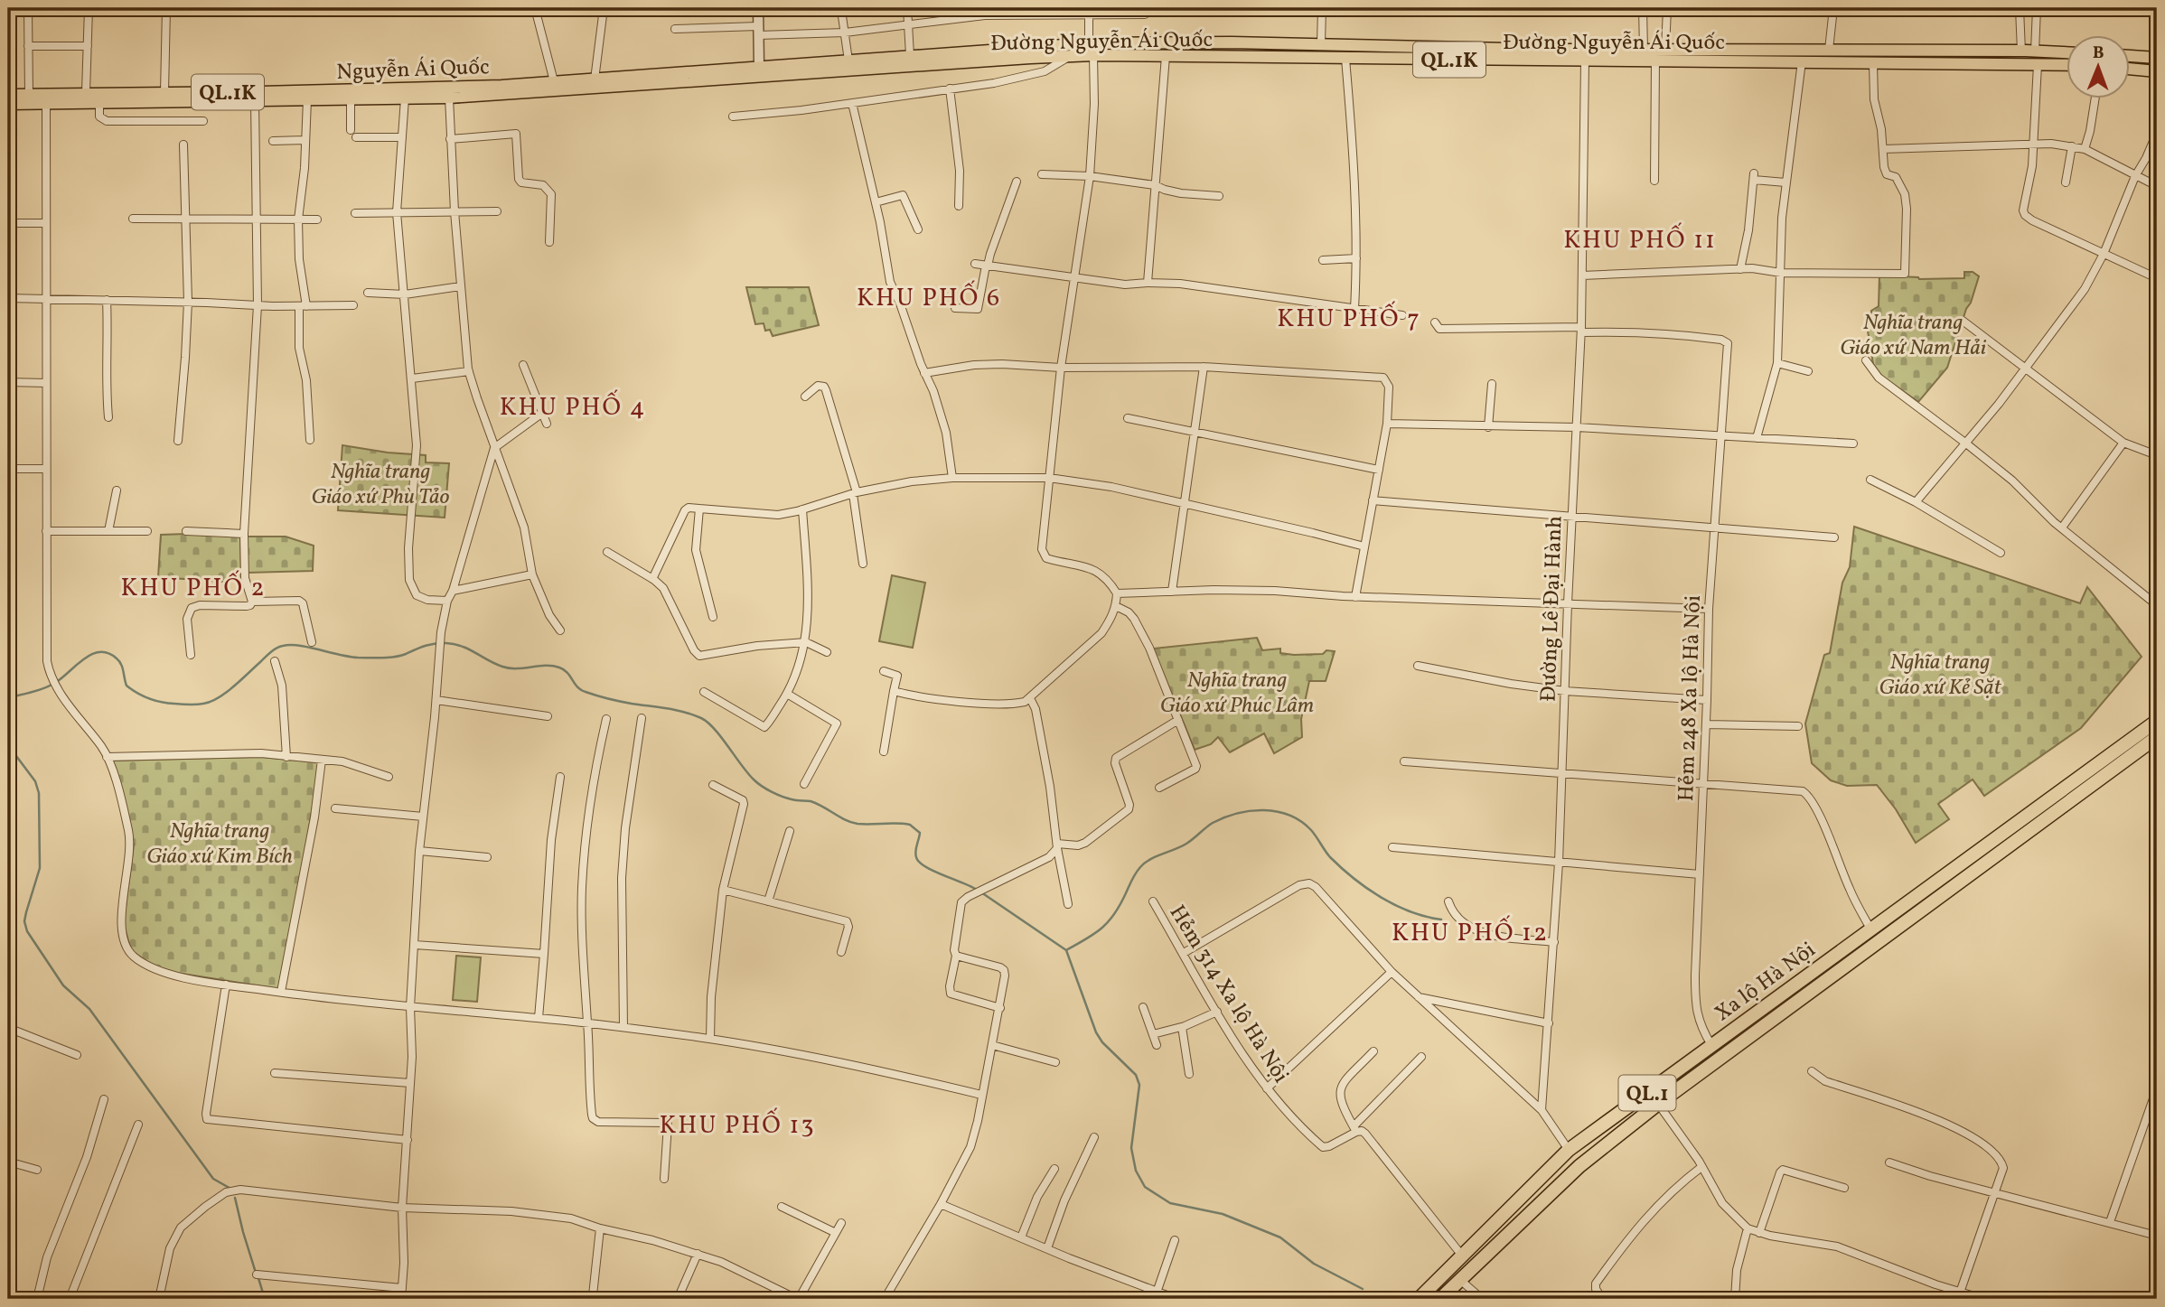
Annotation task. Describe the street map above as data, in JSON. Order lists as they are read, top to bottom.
{
  "streets": {
    "highway": ["Xa lộ Hà Nội", "QL.1"],
    "main road": ["Đường Nguyễn Ái Quốc", "QL.1K", "Nguyễn Ái Quốc"],
    "street": ["Đường Lê Đại Hành", "Hẻm 248 Xa lộ Hà Nội", "Hẻm 314 Xa lộ Hà Nội"]
  },
  "crossings": [
    ["Đường Nguyễn Ái Quốc", "Nguyễn Ái Quốc"],
    ["Đường Nguyễn Ái Quốc", "Đường Lê Đại Hành"],
    ["Đường Lê Đại Hành", "Hẻm 248 Xa lộ Hà Nội"],
    ["Hẻm 248 Xa lộ Hà Nội", "Xa lộ Hà Nội"]
  ],
  "districts": [
    "KHU PHỐ 11",
    "KHU PHỐ 6",
    "KHU PHỐ 7",
    "KHU PHỐ 4",
    "KHU PHỐ 2",
    "KHU PHỐ 12",
    "KHU PHỐ 13"
  ],
  "parks": [
    "Nghĩa trang Giáo xứ Nam Hải",
    "Nghĩa trang Giáo xứ Phù Tảo",
    "Nghĩa trang Giáo xứ Kẻ Sặt",
    "Nghĩa trang Giáo xứ Phúc Lâm",
    "Nghĩa trang Giáo xứ Kim Bích"
  ],
  "north": "top"
}
